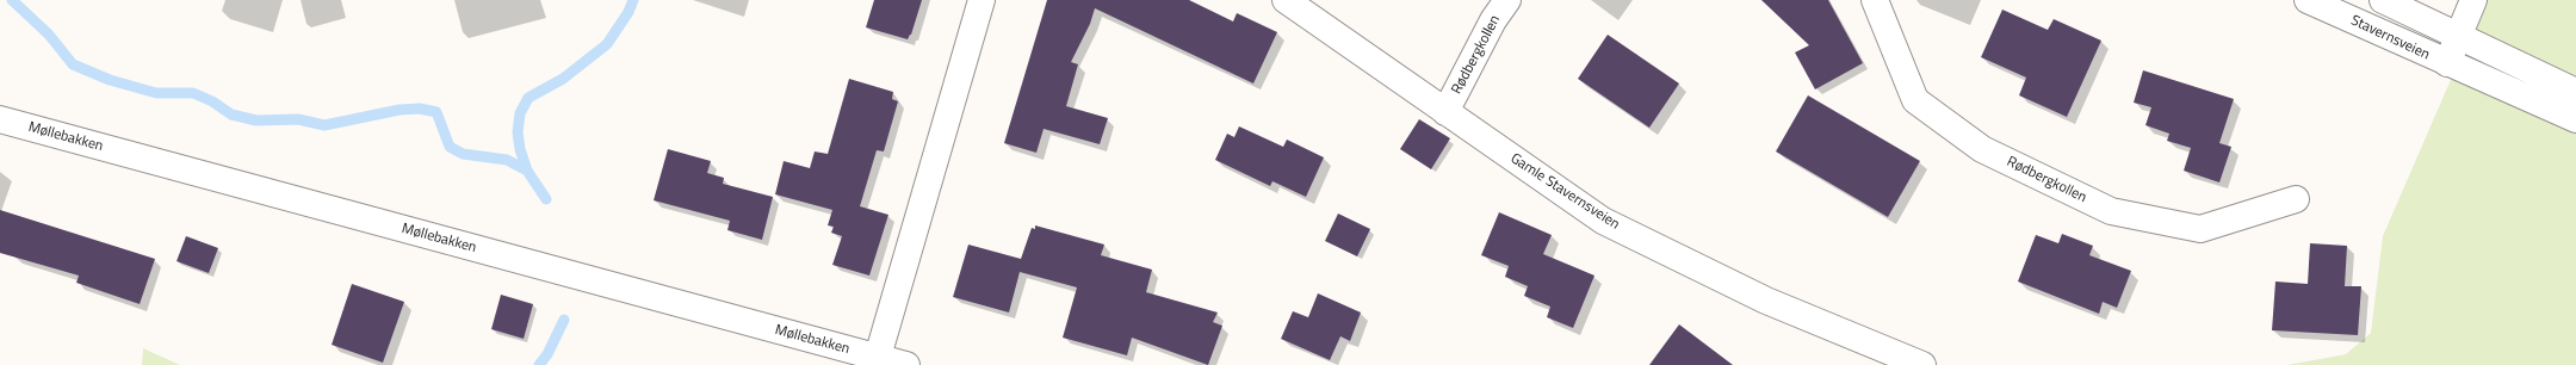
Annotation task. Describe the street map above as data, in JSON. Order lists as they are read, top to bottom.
{
  "streets": {
    "street": [
      "Stavernsveien",
      "Rødbergkollen",
      "Møllebakken",
      "Gamle Stavernsveien"
    ]
  },
  "crossings": [
    ["Rødbergkollen", "Gamle Stavernsveien"]
  ]
}
